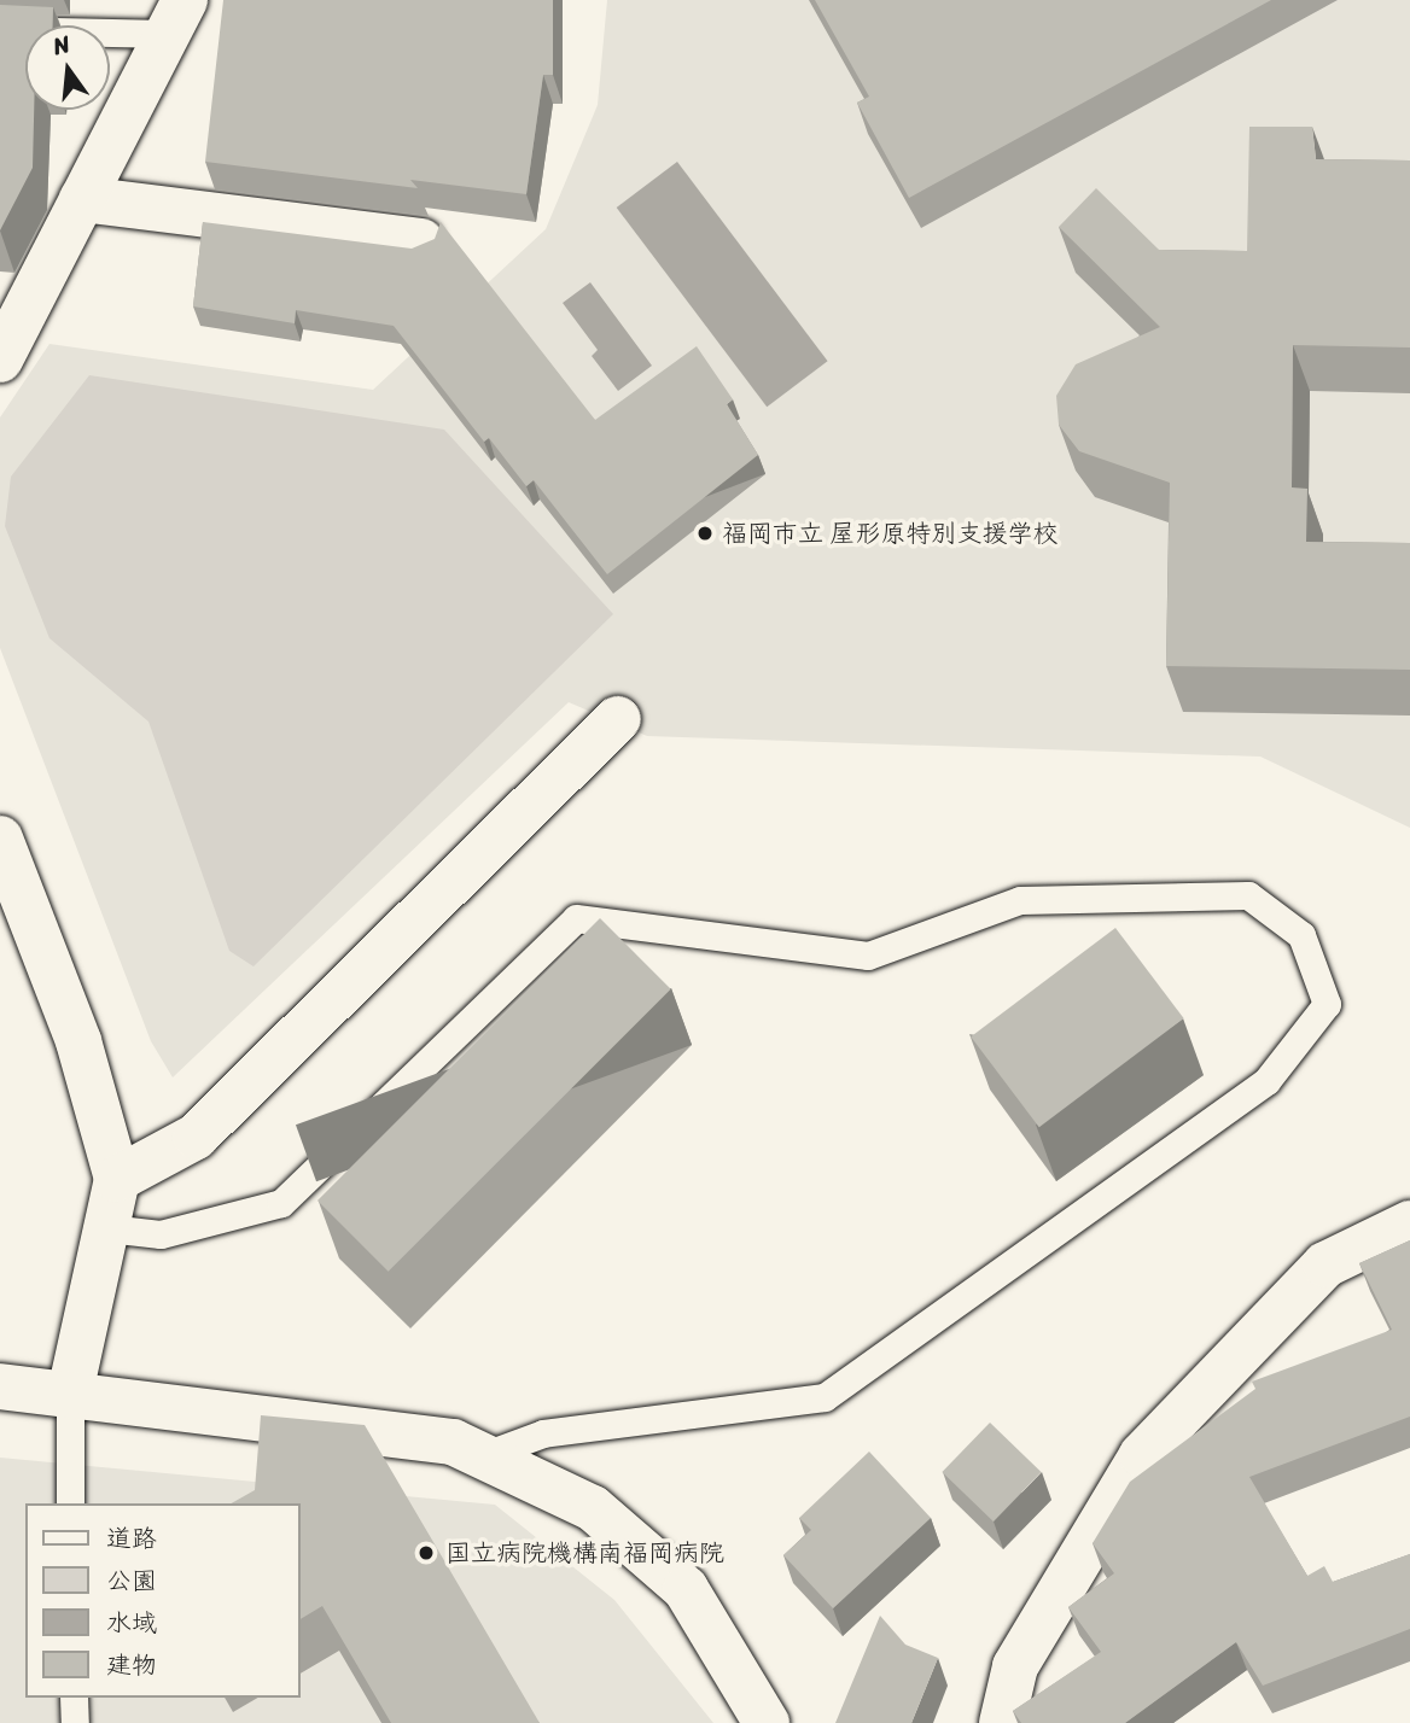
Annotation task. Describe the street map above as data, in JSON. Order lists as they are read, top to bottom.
{
  "places": ["福岡市立 屋形原特別支援学校", "国立病院機構南福岡病院"],
  "legend": [
    "道路",
    "公園",
    "水域",
    "建物"
  ],
  "north": "top"
}
